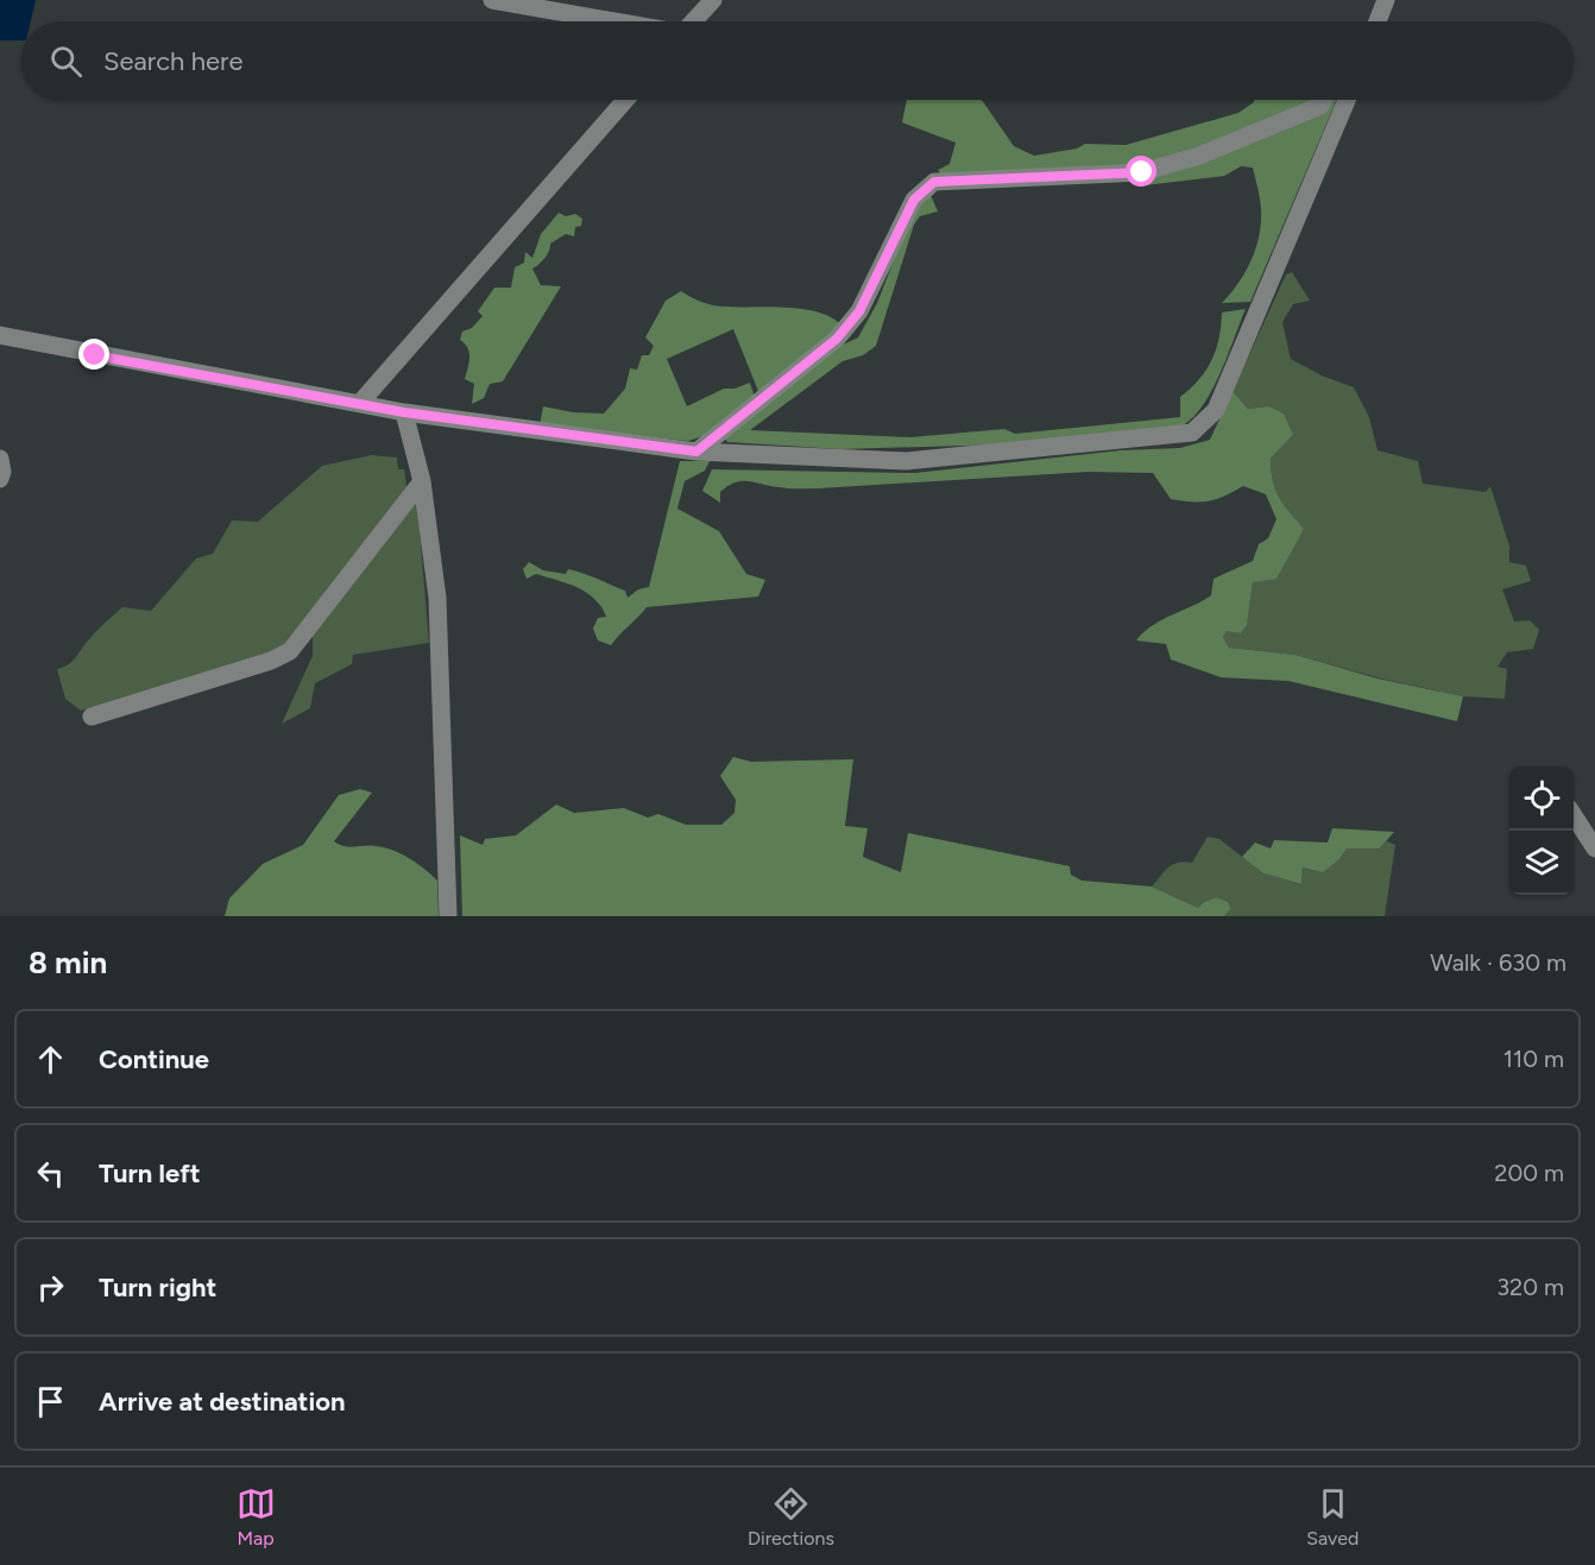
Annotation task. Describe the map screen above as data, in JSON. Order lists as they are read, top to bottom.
{
  "page": {
    "search": "Search here",
    "heading": ["8 min", "Walk · 630 m"],
    "list": [
      ["Continue", "110 m"],
      ["Turn left", "200 m"],
      ["Turn right", "320 m"],
      "Arrive at destination"
    ],
    "nav": ["Map", "Directions", "Saved"]
  }
}
